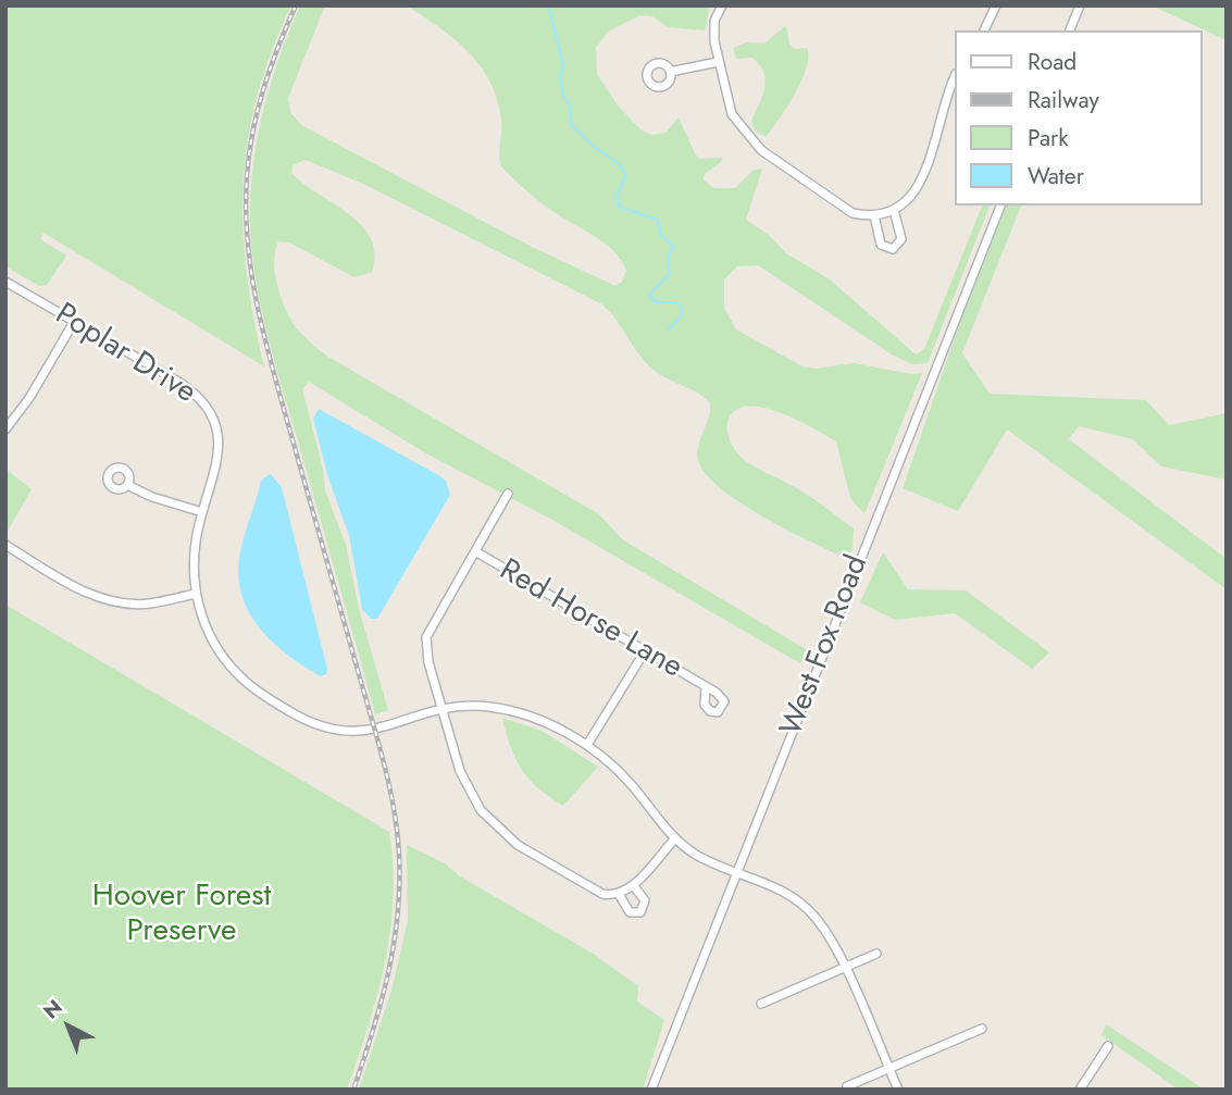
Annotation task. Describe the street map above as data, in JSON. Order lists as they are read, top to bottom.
{
  "streets": {
    "street": ["Poplar Drive", "Red Horse Lane", "West Fox Road"]
  },
  "crossings": [
    ["Poplar Drive", "West Fox Road"]
  ],
  "parks": ["Hoover Forest Preserve"],
  "legend": [
    "Road",
    "Railway",
    "Park",
    "Water"
  ],
  "north": "top left"
}
